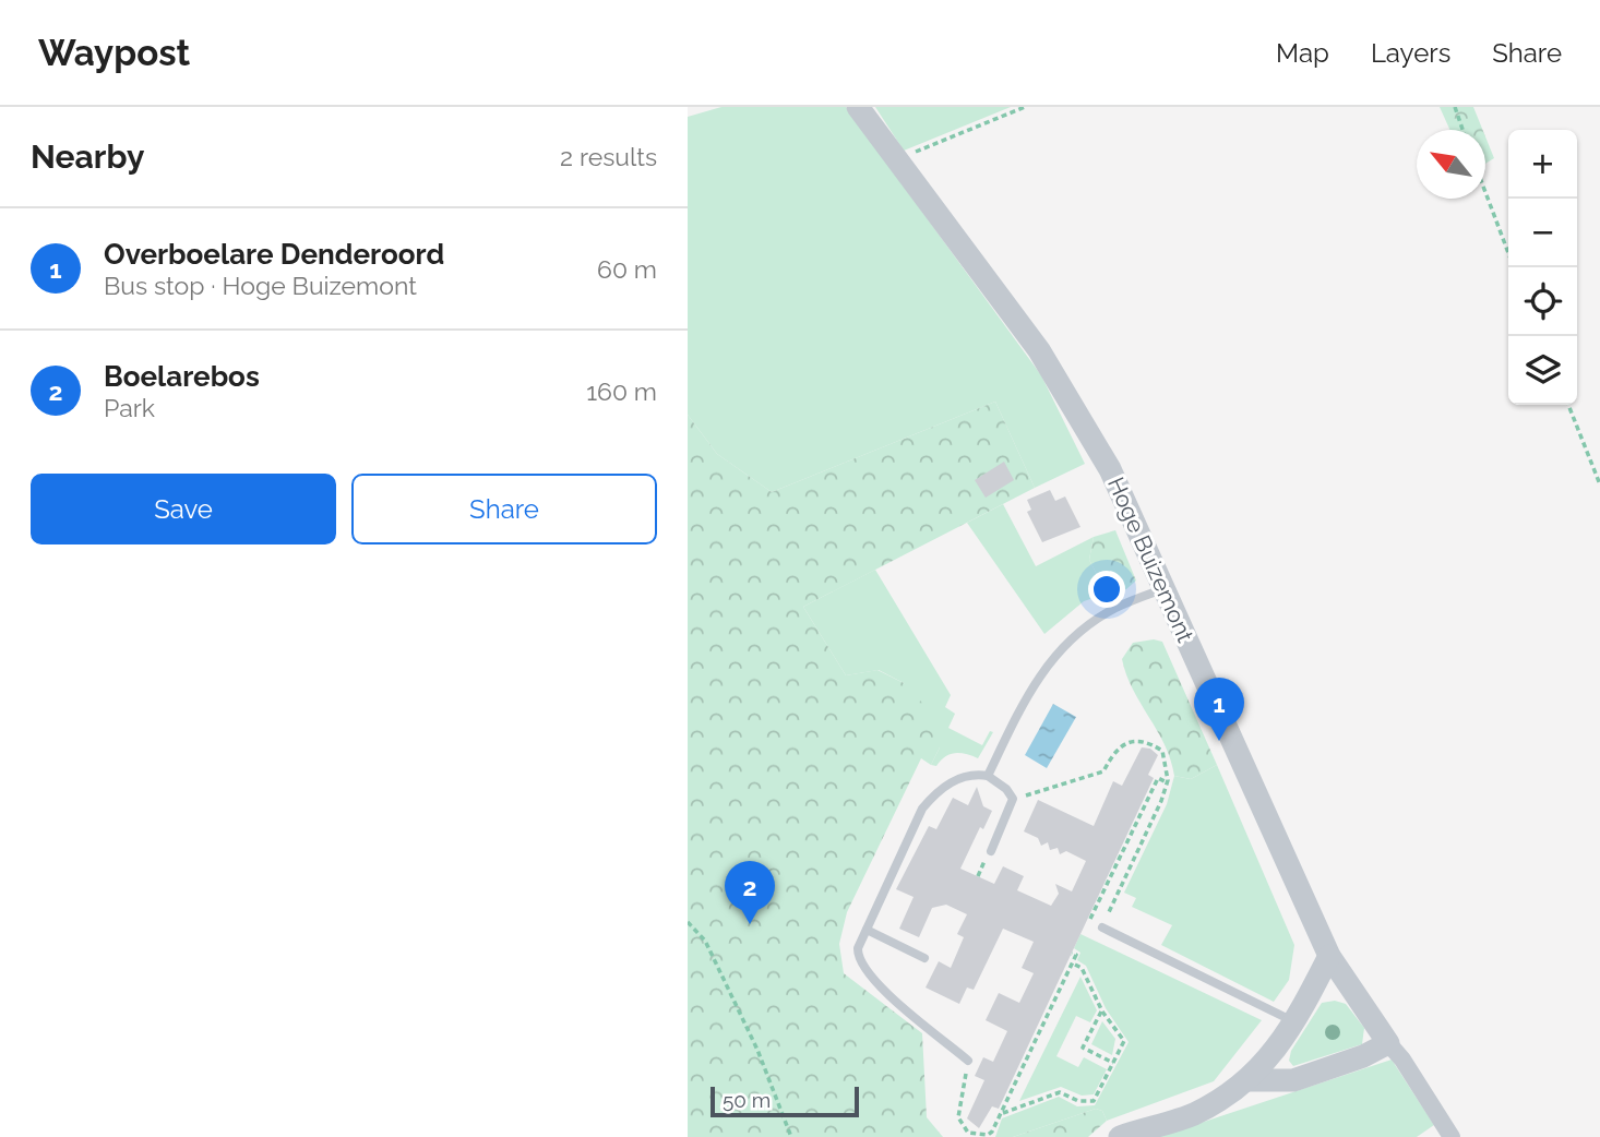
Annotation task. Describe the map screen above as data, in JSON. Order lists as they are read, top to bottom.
{
  "streets": {
    "street": ["Hoge Buizemont"]
  },
  "scale_bar": "50 m",
  "north": "top left",
  "page": {
    "header": "Waypost",
    "nav": ["Map", "Layers", "Share"],
    "heading": ["Nearby", "2 results"],
    "map_buttons": ["+", "−"],
    "list": [
      {
        "mark": "1",
        "name": "Overboelare Denderoord",
        "note": "Bus stop · Hoge Buizemont",
        "value": "60 m"
      },
      {
        "mark": "2",
        "name": "Boelarebos",
        "note": "Park",
        "value": "160 m"
      }
    ],
    "buttons": ["Save", "Share"],
    "pins": ["1", "2"],
    "scale": "50 m"
  }
}
